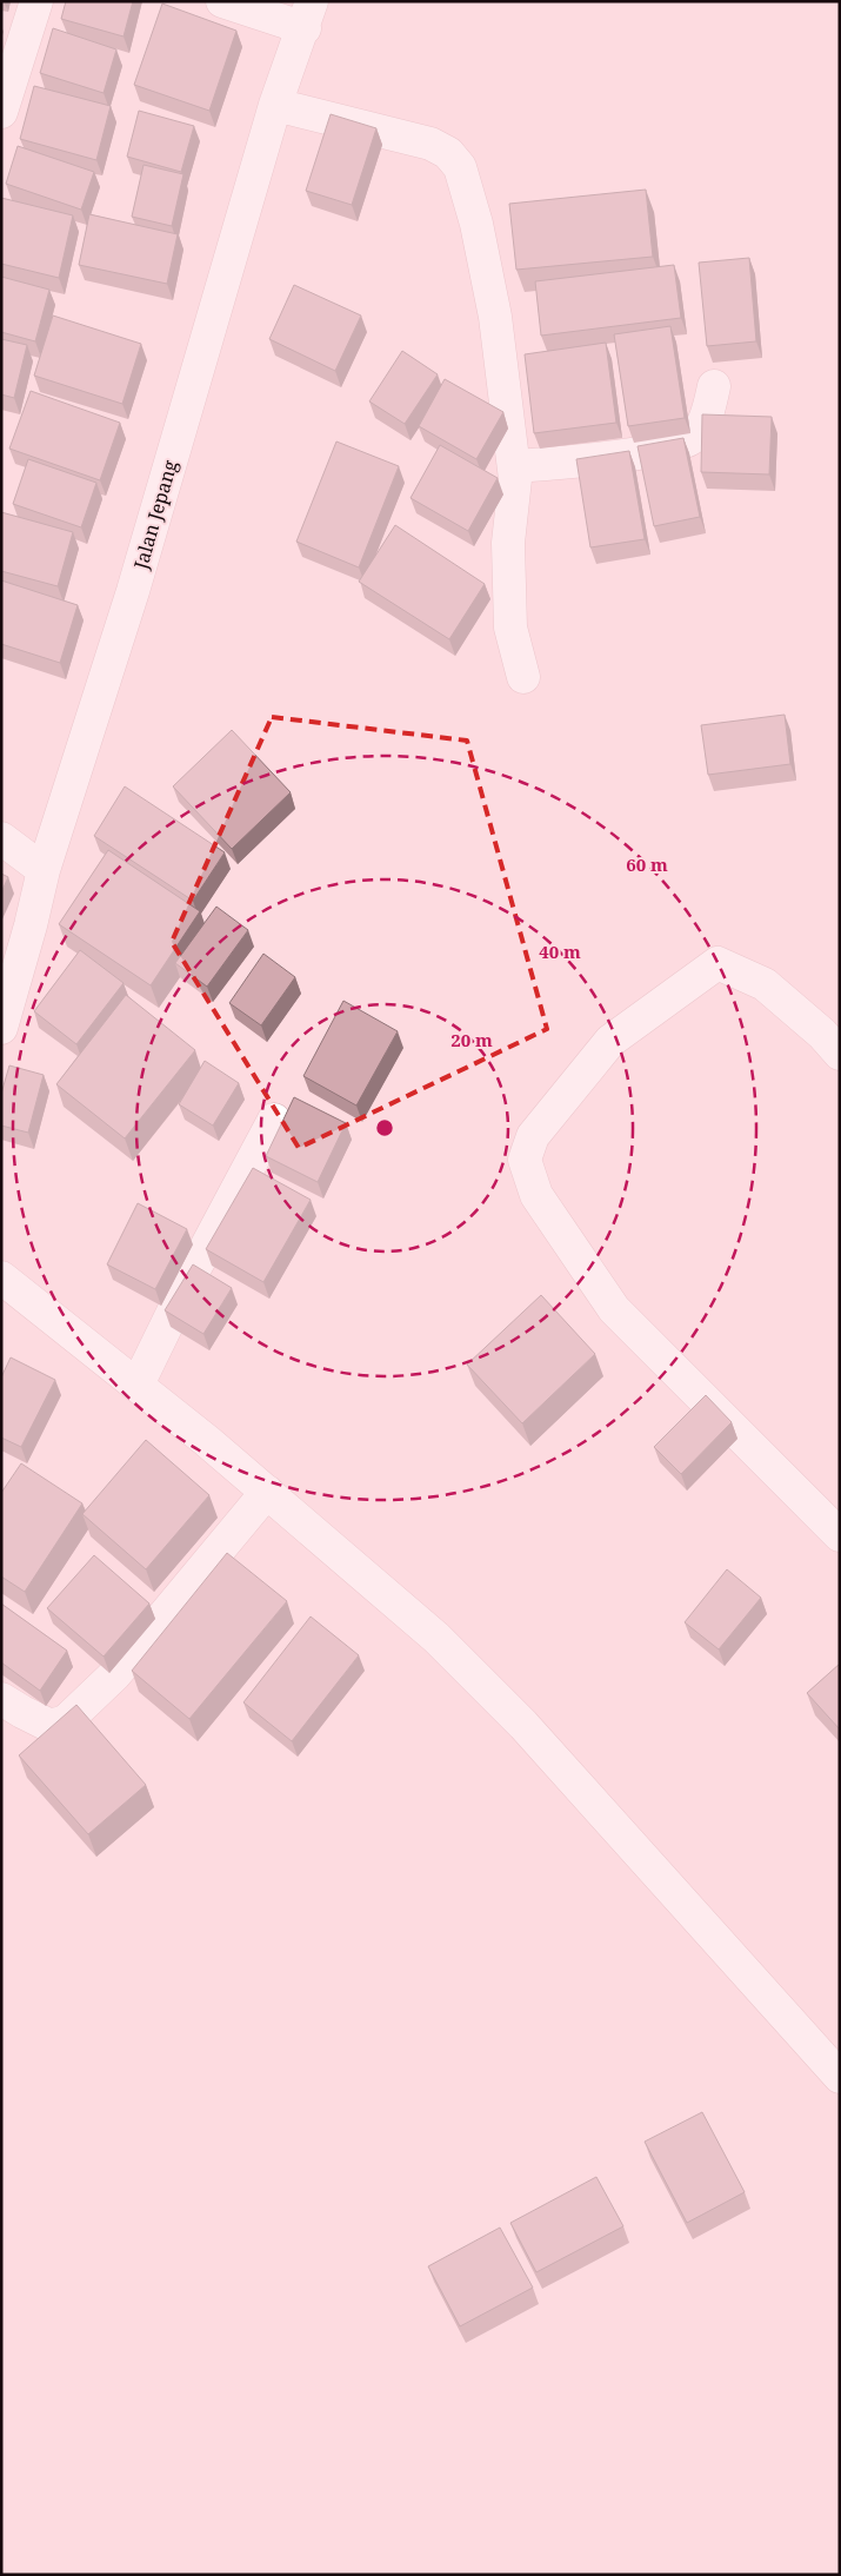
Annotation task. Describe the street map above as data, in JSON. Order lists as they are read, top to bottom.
{
  "streets": {
    "street": ["Jalan Jepang"]
  },
  "rings": ["60 m", "40 m", "20 m"]
}
